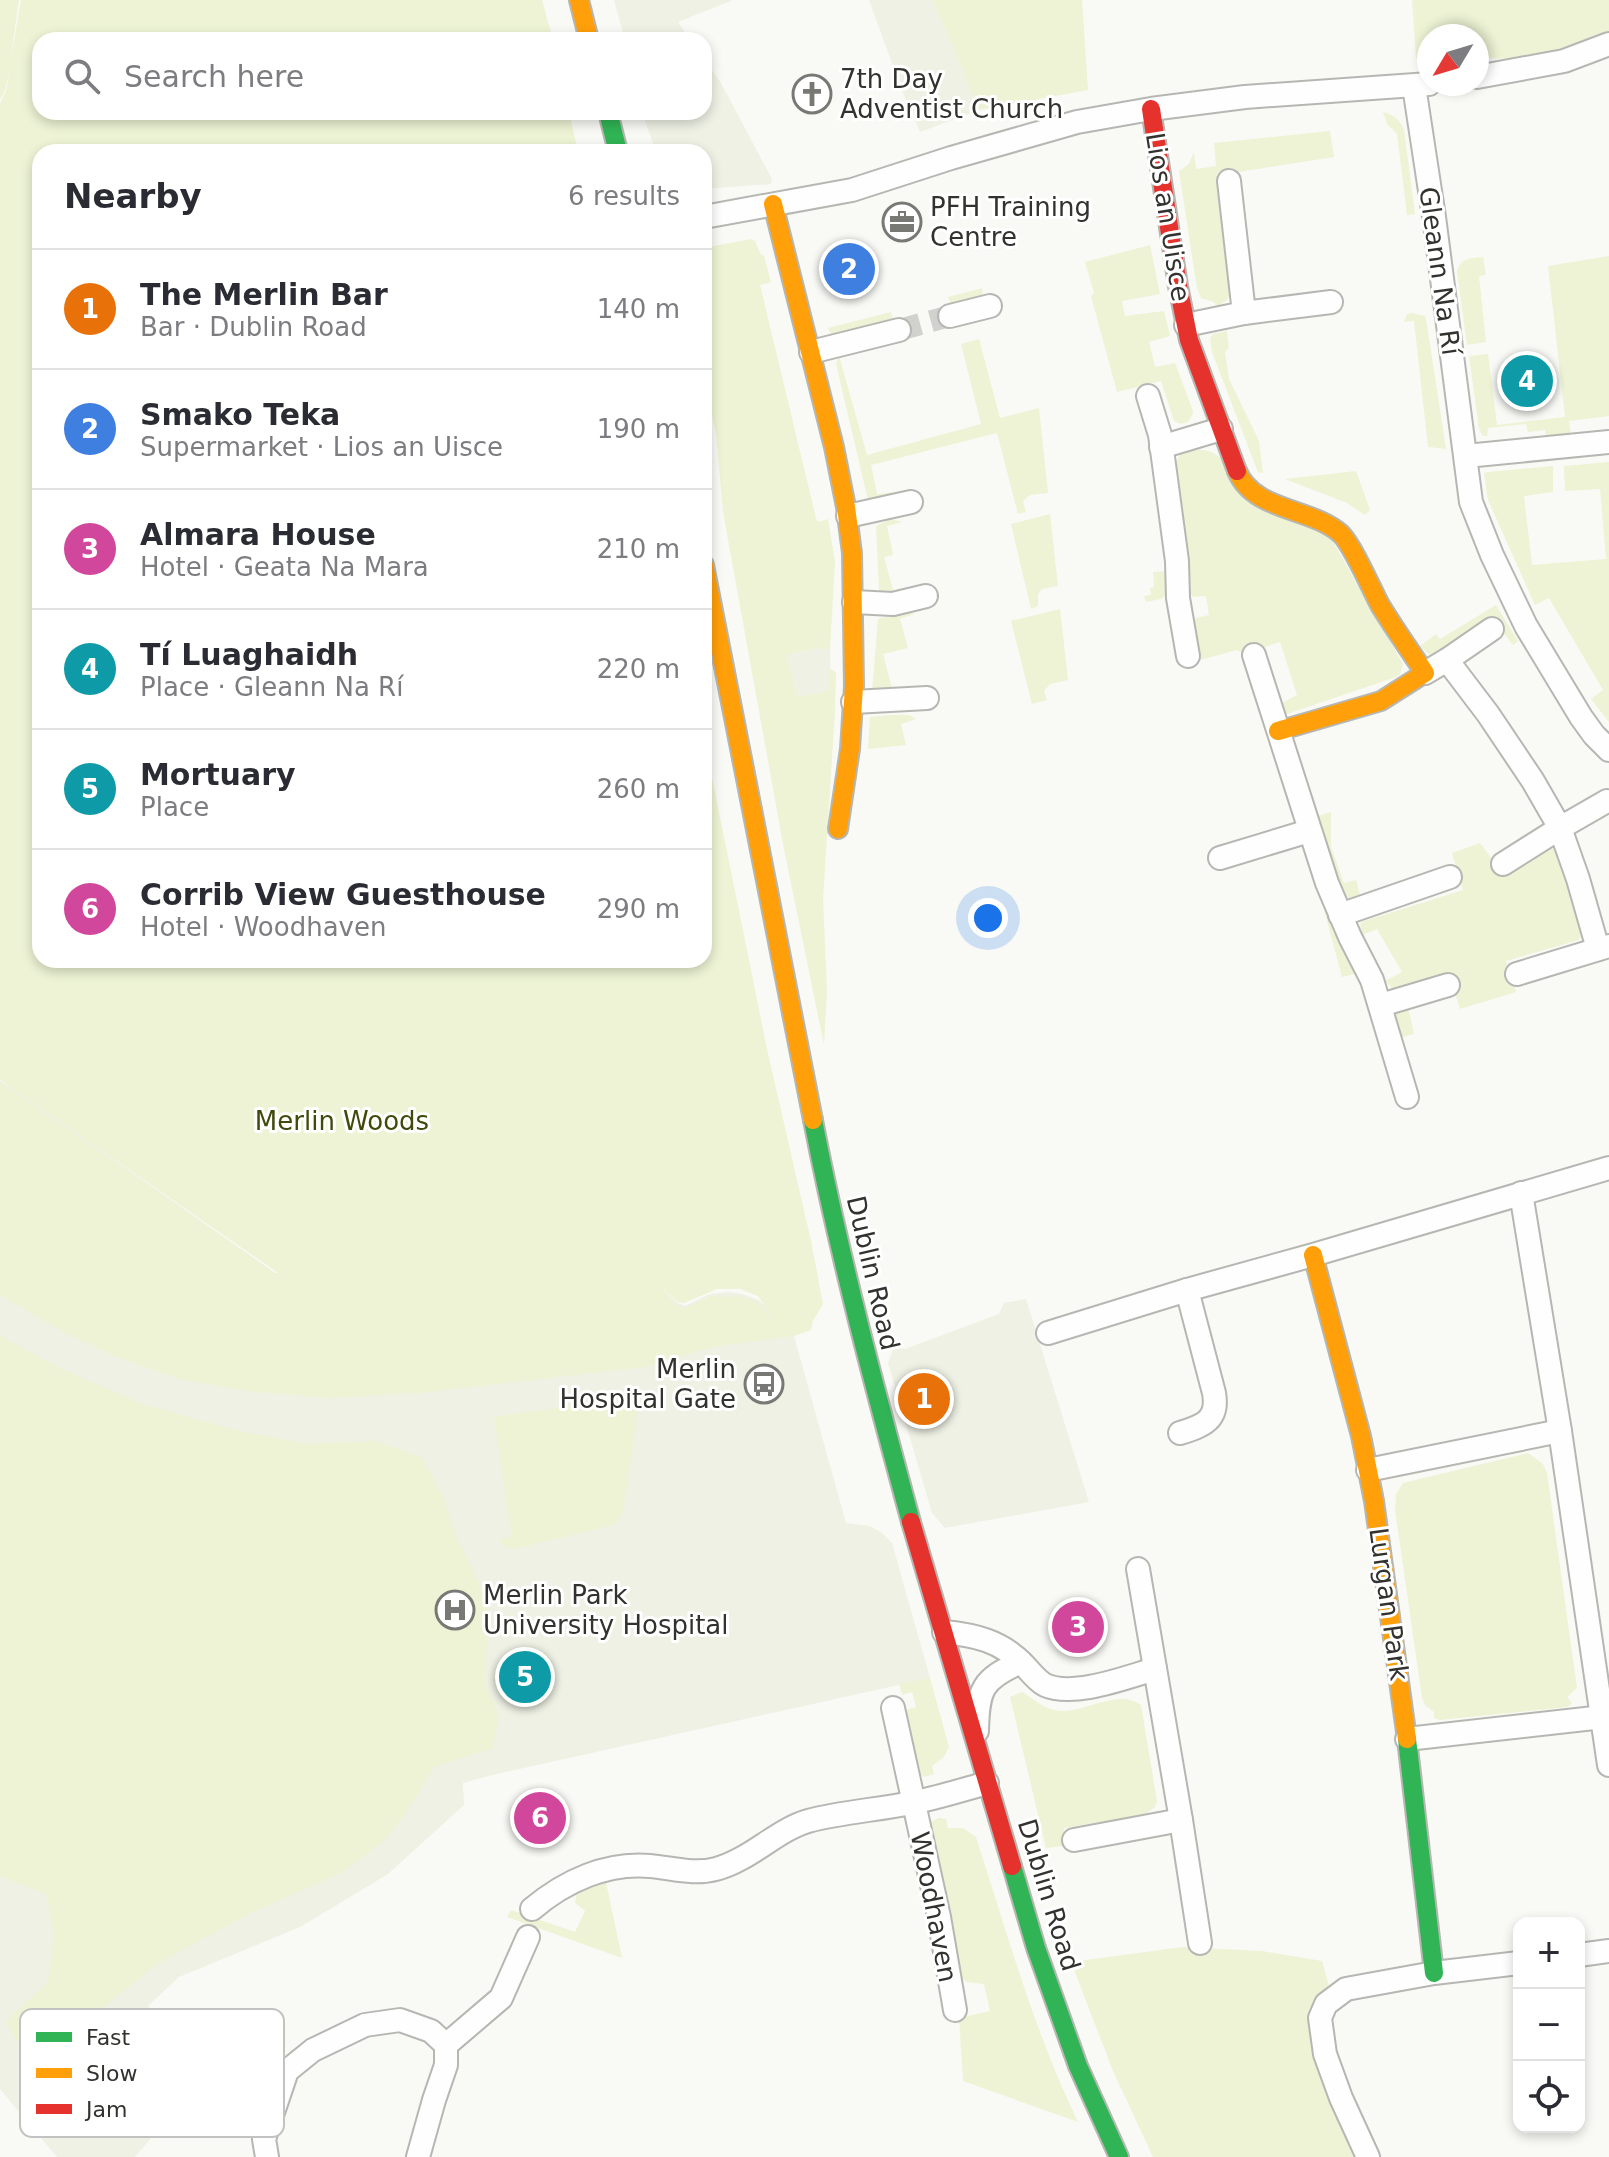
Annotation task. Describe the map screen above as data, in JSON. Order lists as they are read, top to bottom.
{
  "streets": {
    "street": [
      "Lios an Uisce",
      "Gleann Na Rí",
      "Dublin Road",
      "Lurgan Park",
      "Woodhaven"
    ]
  },
  "crossings": [
    ["Dublin Road", "Woodhaven"]
  ],
  "parks": ["Merlin Woods"],
  "places": {
    "church": ["7th Day Adventist Church"],
    "office": ["PFH Training Centre"],
    "bus stop": ["Merlin Hospital Gate"],
    "hospital": ["Merlin Park University Hospital"]
  },
  "legend": ["Fast", "Slow", "Jam"],
  "north": "bottom left",
  "page": {
    "search": "Search here",
    "heading": ["Nearby", "6 results"],
    "pins": [
      "2",
      "4",
      "1",
      "3",
      "5",
      "6"
    ],
    "list": [
      {
        "mark": "1",
        "name": "The Merlin Bar",
        "note": "Bar · Dublin Road",
        "value": "140 m"
      },
      {
        "mark": "2",
        "name": "Smako Teka",
        "note": "Supermarket · Lios an Uisce",
        "value": "190 m"
      },
      {
        "mark": "3",
        "name": "Almara House",
        "note": "Hotel · Geata Na Mara",
        "value": "210 m"
      },
      {
        "mark": "4",
        "name": "Tí Luaghaidh",
        "note": "Place · Gleann Na Rí",
        "value": "220 m"
      },
      {
        "mark": "5",
        "name": "Mortuary",
        "note": "Place",
        "value": "260 m"
      },
      {
        "mark": "6",
        "name": "Corrib View Guesthouse",
        "note": "Hotel · Woodhaven",
        "value": "290 m"
      }
    ],
    "map_buttons": ["+", "−"]
  }
}
